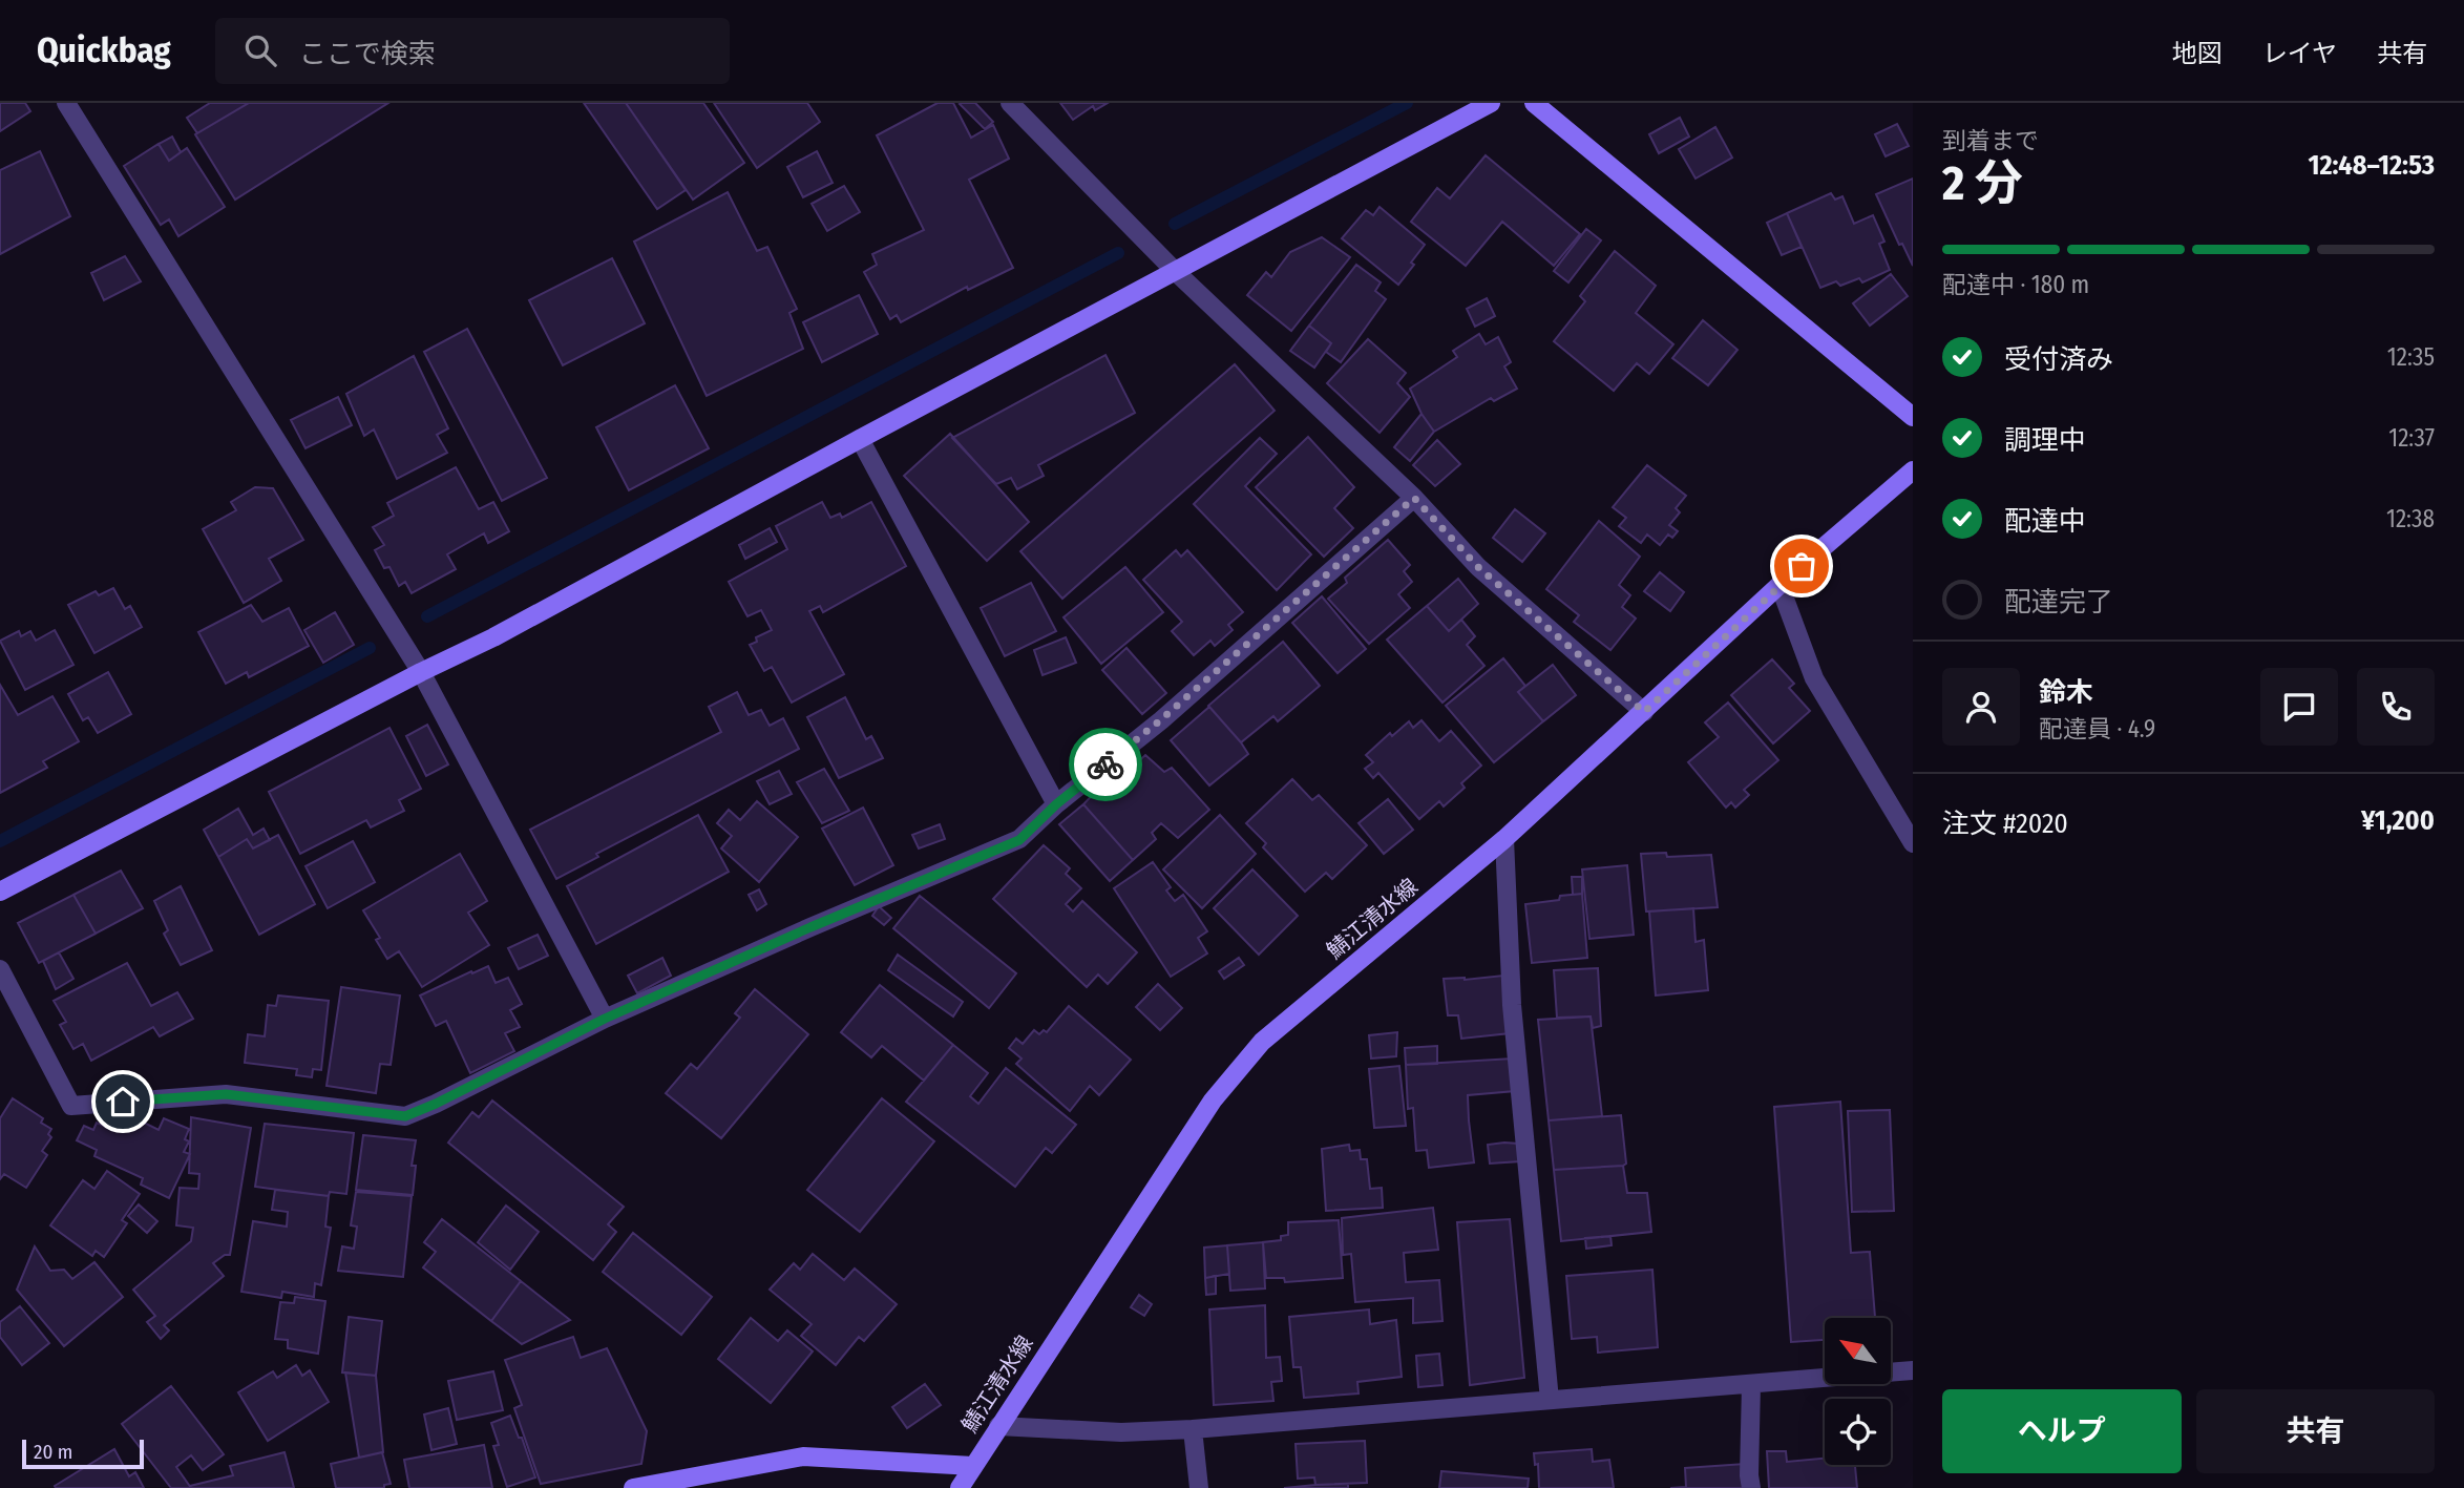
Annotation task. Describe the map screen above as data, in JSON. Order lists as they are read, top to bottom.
{
  "streets": {
    "street": ["鯖江清水線"]
  },
  "scale_bar": "20 m",
  "north": "top left",
  "page": {
    "header": "Quickbag",
    "search": "ここで検索",
    "nav": ["地図", "レイヤ", "共有"],
    "heading": ["2 分", "到着まで", "12:48–12:53"],
    "panel": [
      "鈴木",
      "配達員 · 4.9",
      "注文 #2020",
      "¥1,200"
    ],
    "bar": "配達中 · 180 m",
    "list": [
      ["受付済み", "12:35"],
      ["調理中", "12:37"],
      ["配達中", "12:38"],
      "配達完了"
    ],
    "buttons": ["ヘルプ", "共有"],
    "scale": "20 m"
  }
}
